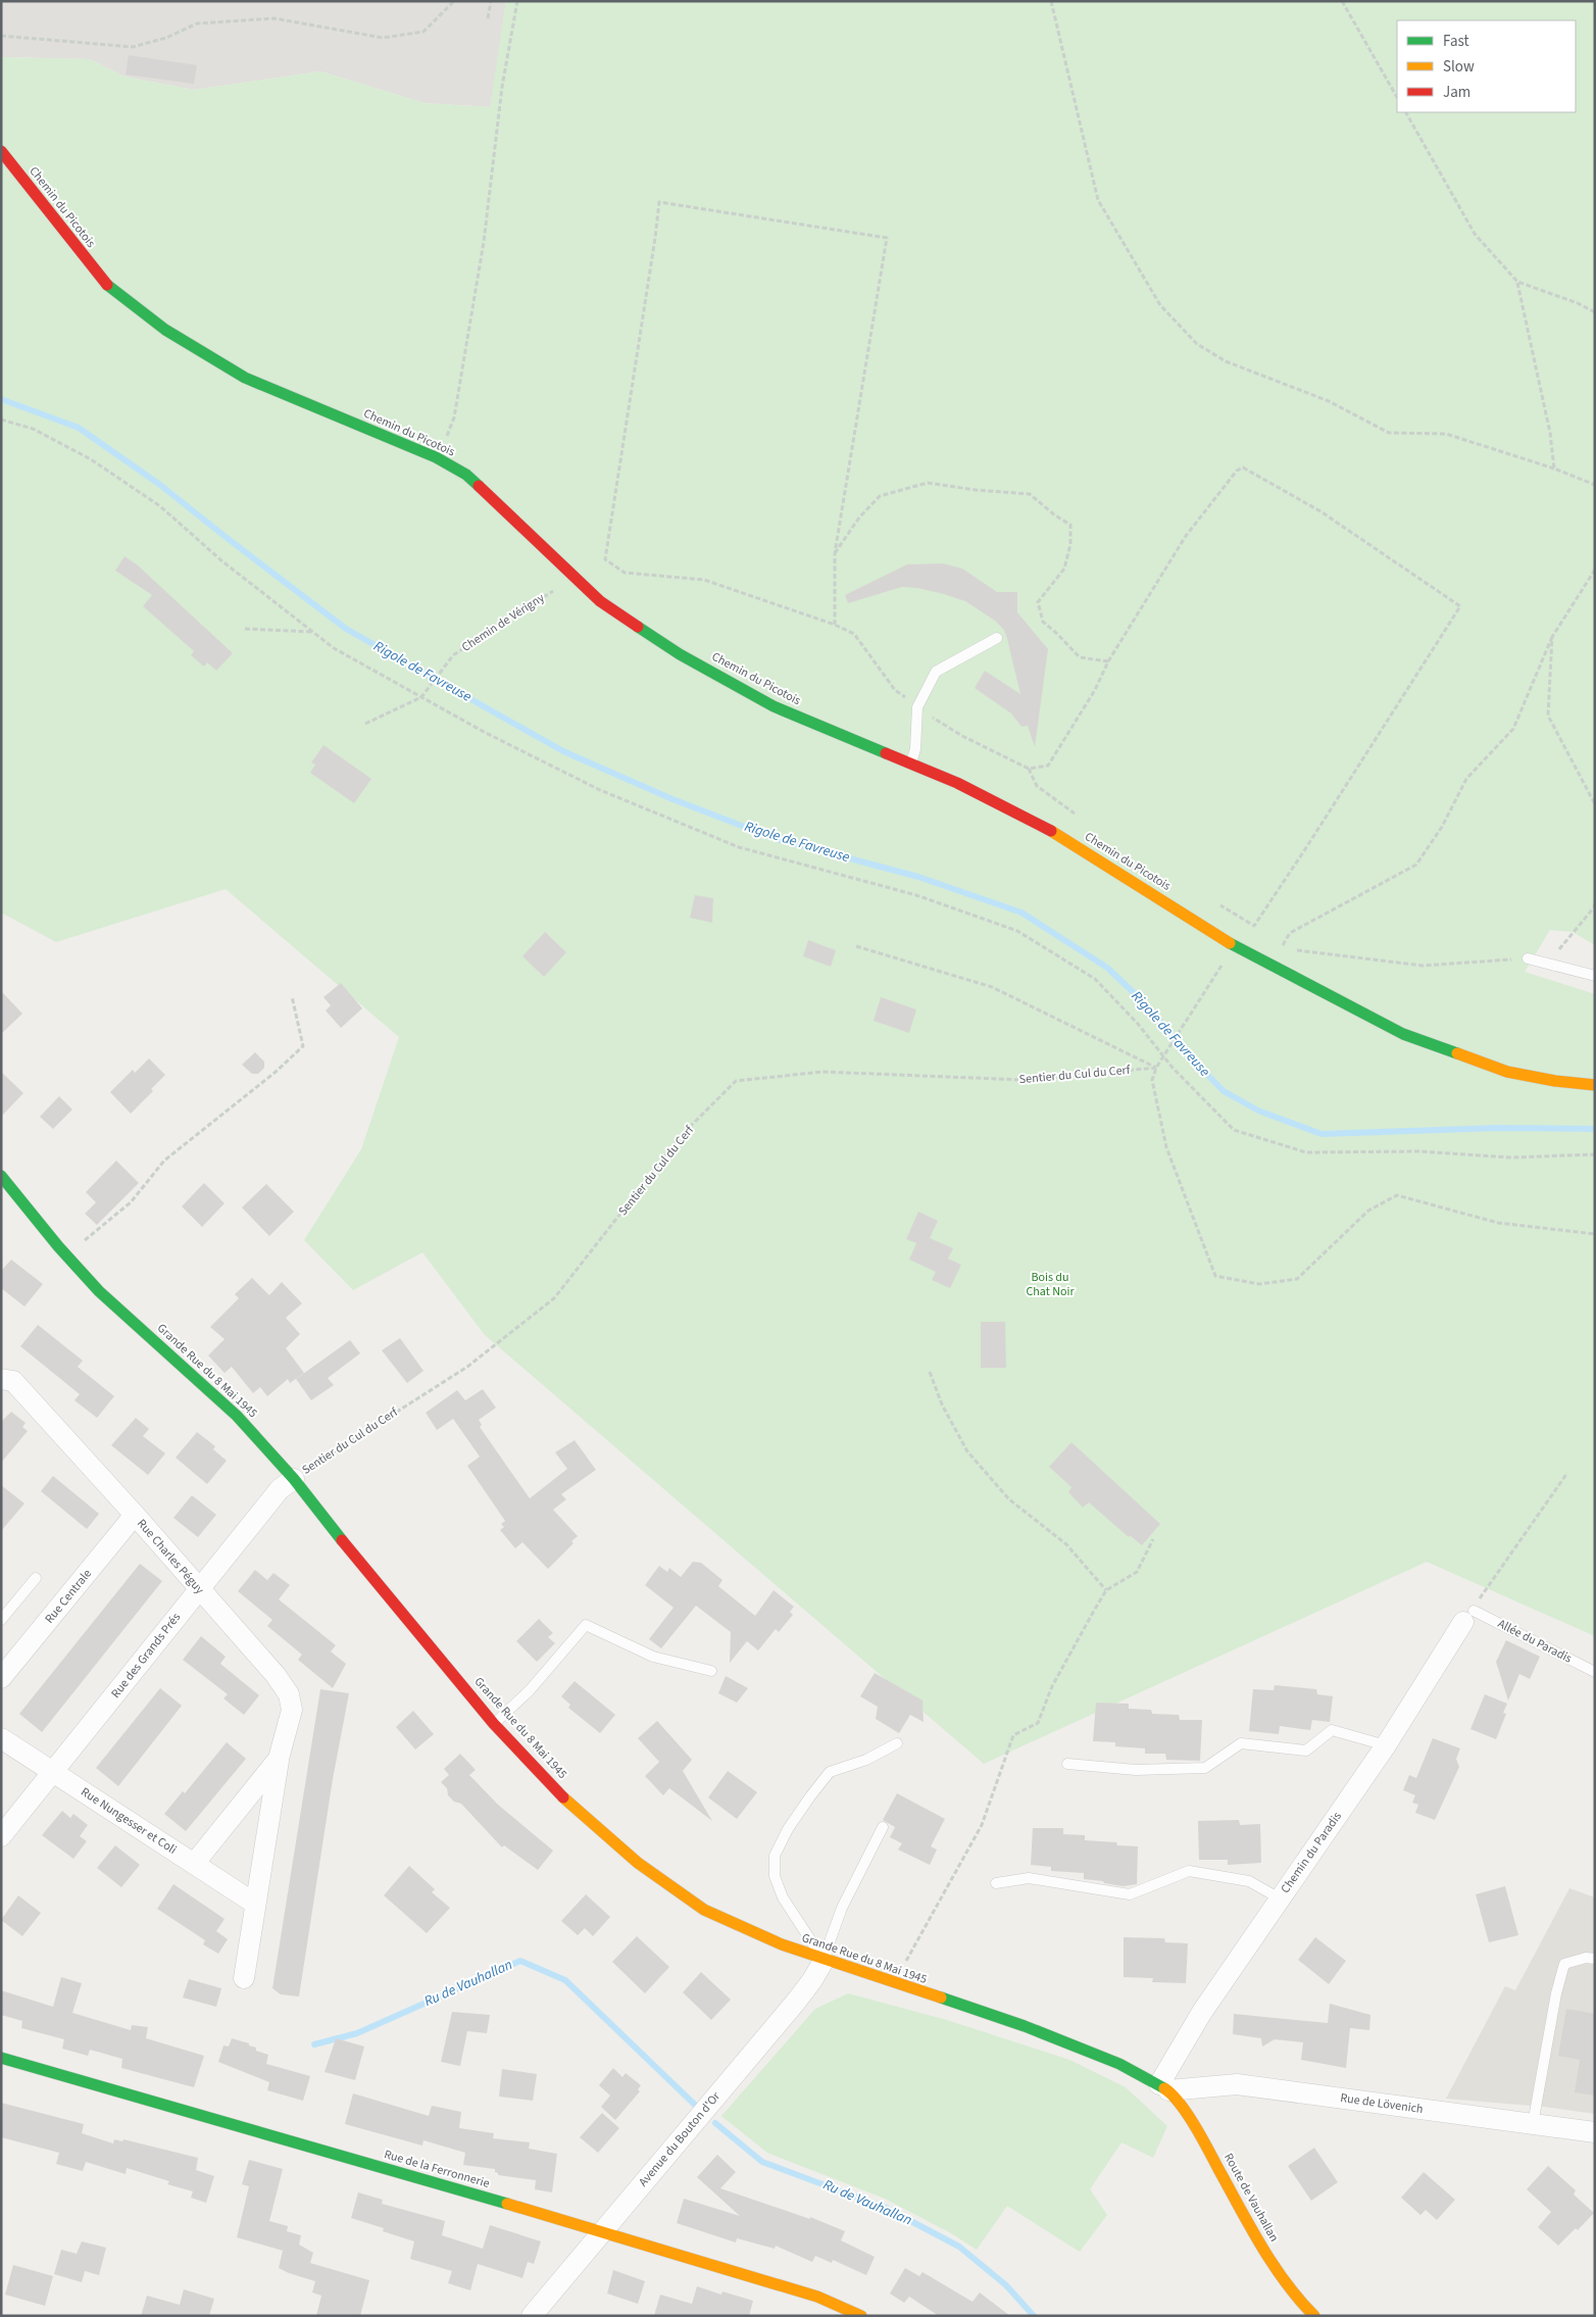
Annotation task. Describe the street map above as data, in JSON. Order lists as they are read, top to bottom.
{
  "streets": {
    "street": [
      "Chemin du Picotois",
      "Grande Rue du 8 Mai 1945",
      "Rue Charles Péguy",
      "Rue Centrale",
      "Rue des Grands Prés",
      "Rue Nungesser et Coli",
      "Chemin du Paradis",
      "Rue de Lövenich",
      "Avenue du Bouton d'Or",
      "Rue de la Ferronnerie",
      "Route de Vauhallan"
    ],
    "lane": ["Allée du Paradis"],
    "path": ["Chemin de Vérigny", "Sentier du Cul du Cerf"]
  },
  "crossings": [
    ["Chemin du Picotois", "Chemin de Vérigny"],
    ["Sentier du Cul du Cerf", "Grande Rue du 8 Mai 1945"],
    ["Sentier du Cul du Cerf", "Rue des Grands Prés"],
    ["Grande Rue du 8 Mai 1945", "Rue des Grands Prés"],
    ["Grande Rue du 8 Mai 1945", "Chemin du Paradis"],
    ["Grande Rue du 8 Mai 1945", "Rue de Lövenich"],
    ["Grande Rue du 8 Mai 1945", "Avenue du Bouton d'Or"],
    ["Grande Rue du 8 Mai 1945", "Route de Vauhallan"],
    ["Rue Charles Péguy", "Rue Centrale"],
    ["Rue Charles Péguy", "Rue des Grands Prés"],
    ["Rue Charles Péguy", "Rue Nungesser et Coli"],
    ["Allée du Paradis", "Chemin du Paradis"],
    ["Rue des Grands Prés", "Rue Nungesser et Coli"],
    ["Chemin du Paradis", "Rue de Lövenich"],
    ["Chemin du Paradis", "Route de Vauhallan"],
    ["Rue de Lövenich", "Route de Vauhallan"],
    ["Avenue du Bouton d'Or", "Rue de la Ferronnerie"]
  ],
  "water": ["Rigole de Favreuse", "Ru de Vauhallan"],
  "parks": ["Bois du Chat Noir"],
  "legend": ["Fast", "Slow", "Jam"]
}
